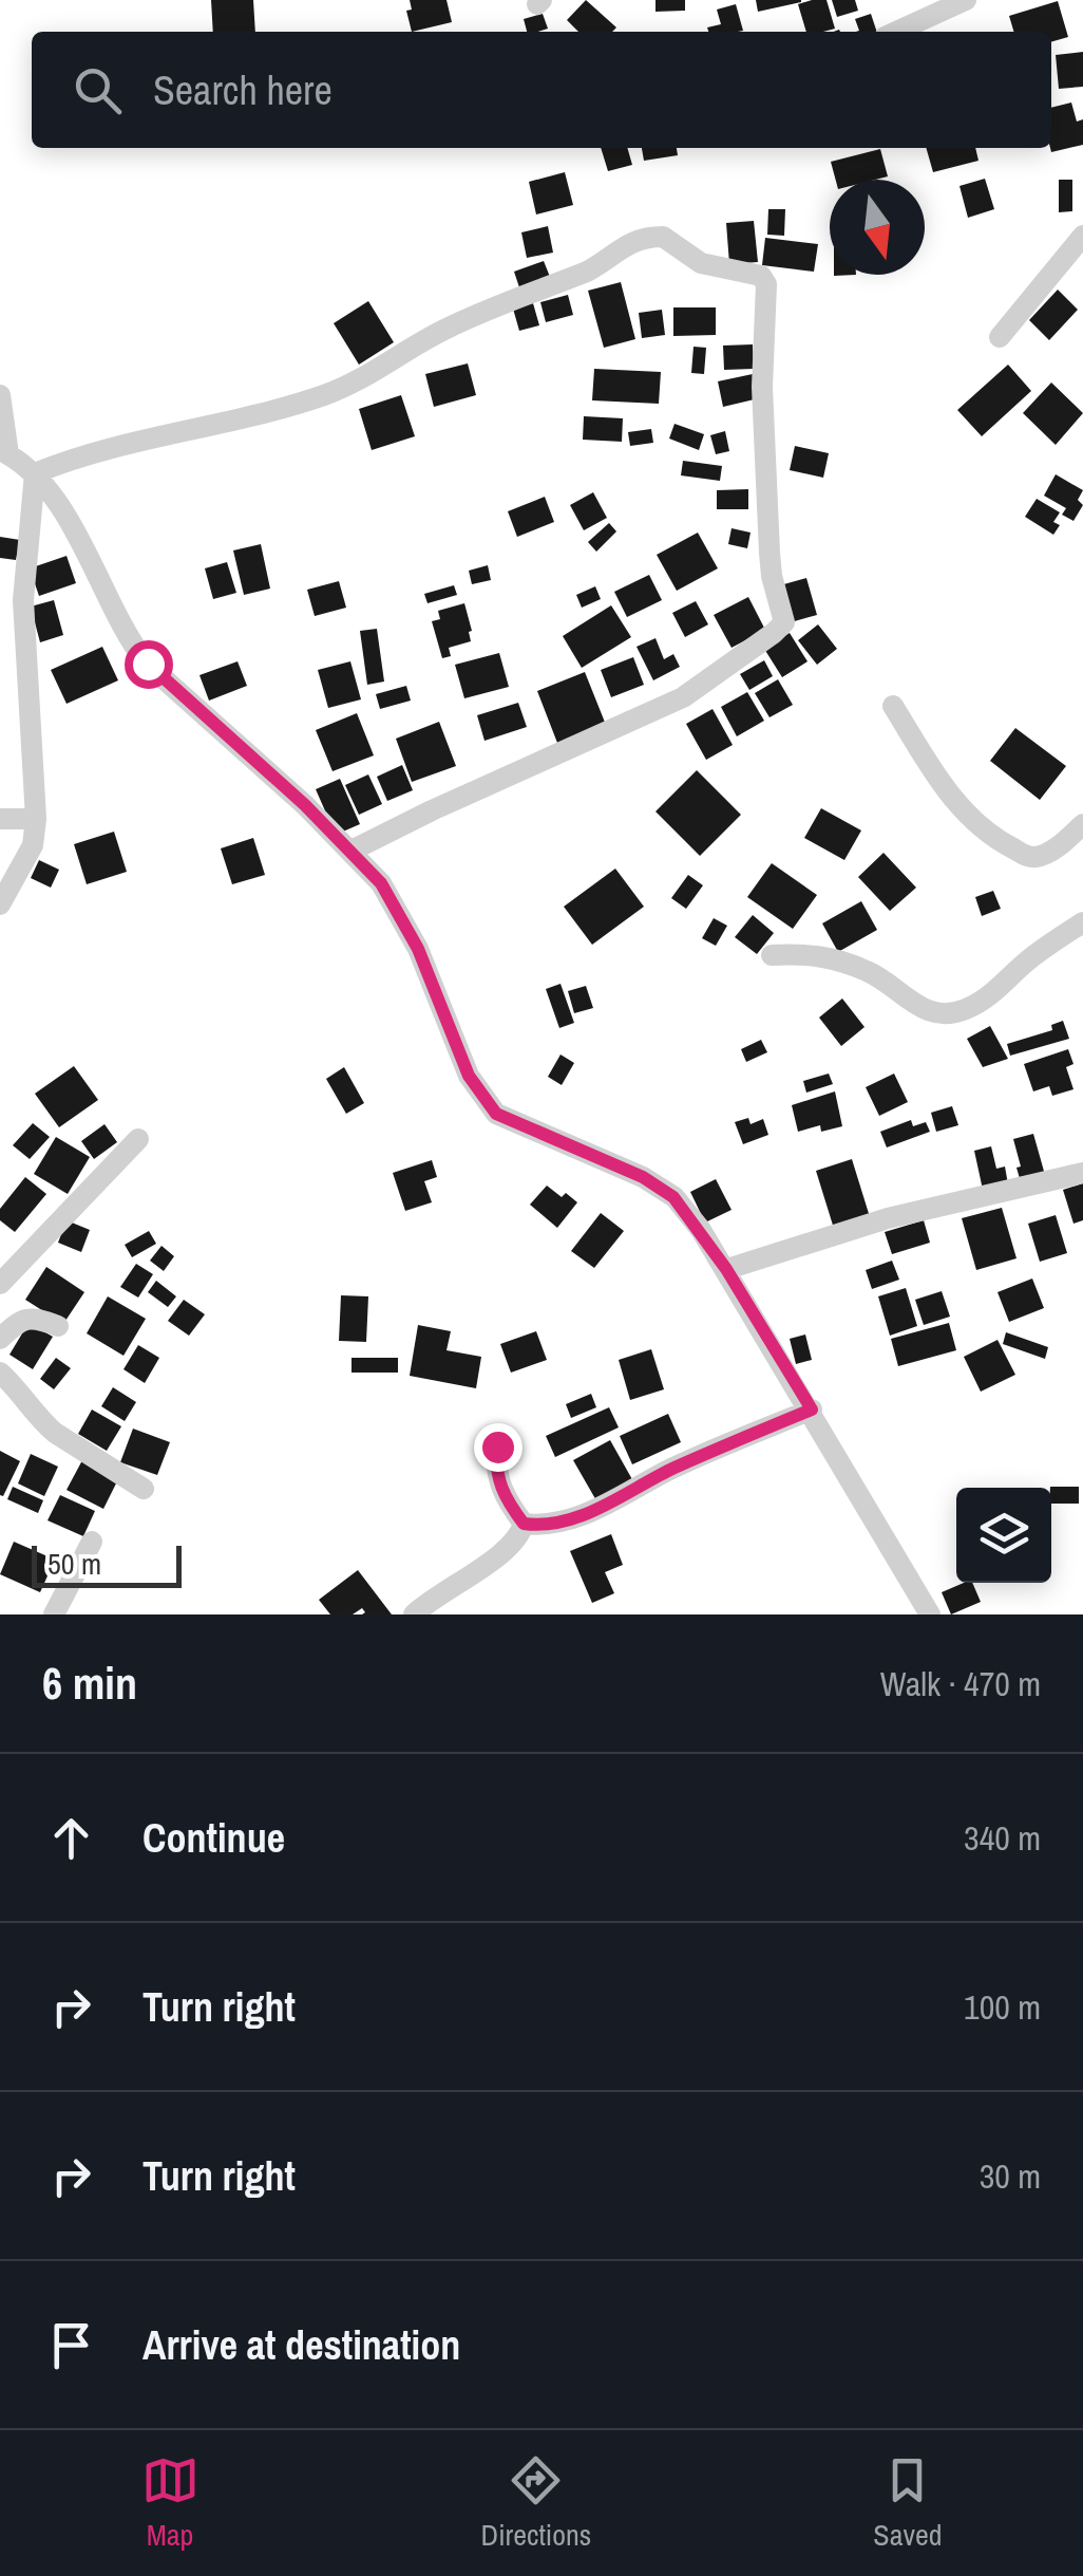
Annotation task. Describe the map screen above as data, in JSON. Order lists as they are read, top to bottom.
{
  "scale_bar": "50 m",
  "north": "bottom",
  "page": {
    "search": "Search here",
    "scale": "50 m",
    "heading": ["6 min", "Walk · 470 m"],
    "list": [
      ["Continue", "340 m"],
      ["Turn right", "100 m"],
      ["Turn right", "30 m"],
      "Arrive at destination"
    ],
    "nav": ["Map", "Directions", "Saved"]
  }
}
